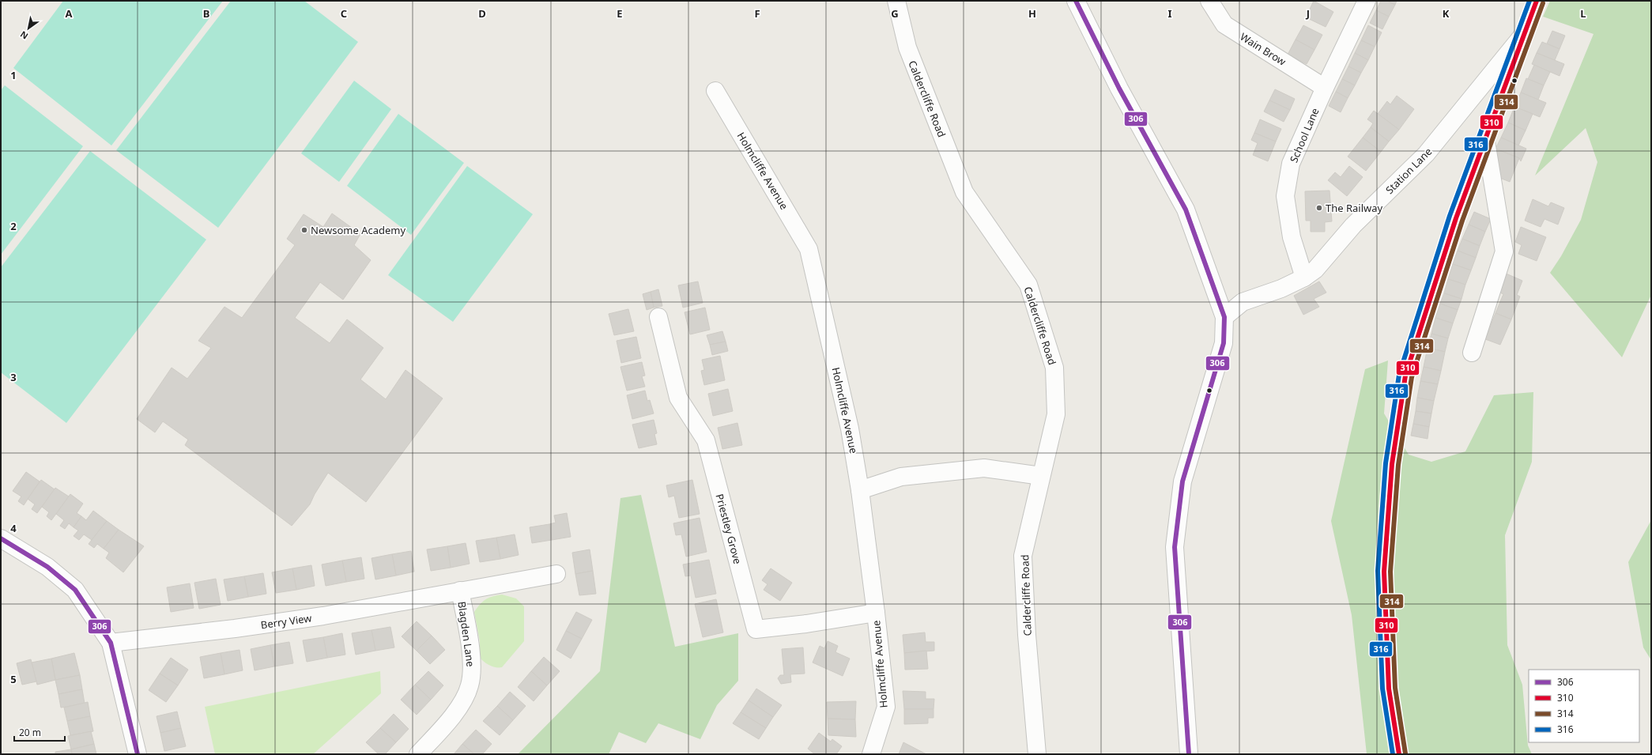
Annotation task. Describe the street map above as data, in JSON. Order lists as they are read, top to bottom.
{
  "streets": {
    "street": [
      "Wain Brow",
      "Caldercliffe Road",
      "School Lane",
      "Holmcliffe Avenue",
      "Station Lane",
      "Priestley Grove",
      "Berry View",
      "Blagden Lane"
    ]
  },
  "crossings": [
    ["Wain Brow", "School Lane"],
    ["School Lane", "Station Lane"],
    ["Holmcliffe Avenue", "Priestley Grove"],
    ["Berry View", "Blagden Lane"]
  ],
  "places": ["The Railway", "Newsome Academy"],
  "lines": [
    "transit line 306",
    "transit line 310",
    "transit line 316",
    "transit line 314"
  ],
  "legend": [
    "306",
    "310",
    "314",
    "316"
  ],
  "scale_bar": "20 m",
  "north": "bottom left",
  "grid": {
    "columns": [
      "A",
      "B",
      "C",
      "D",
      "E",
      "F",
      "G",
      "H",
      "I",
      "J",
      "K",
      "L"
    ],
    "rows": [
      "1",
      "2",
      "3",
      "4",
      "5"
    ]
  }
}
